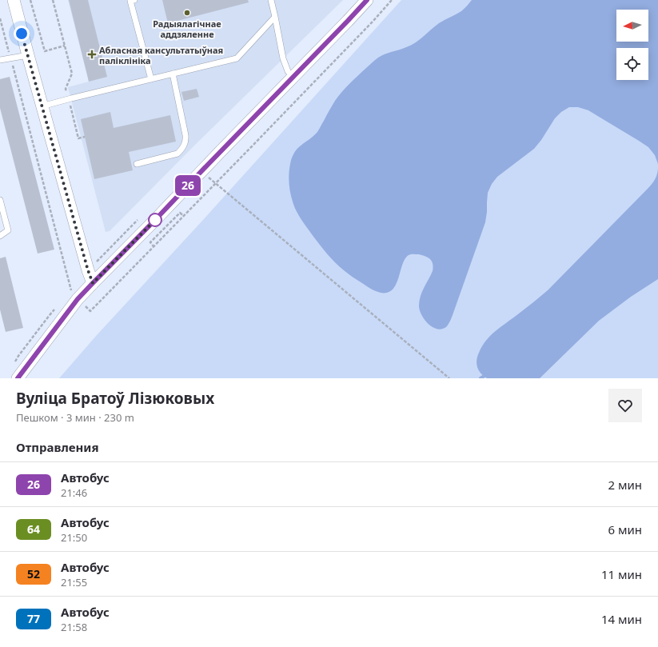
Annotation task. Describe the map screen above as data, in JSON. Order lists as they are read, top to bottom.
{
  "places": {
    "other": ["Радыялагічнае аддзяленне"],
    "health": ["Абласная кансультатыўная паліклініка"]
  },
  "lines": ["bus line 26"],
  "north": "left",
  "page": {
    "on_map": "26",
    "heading": [
      ["Вуліца Братоў Лізюковых", "Пешком · 3 мин · 230 m"],
      "Отправления"
    ],
    "list": [
      {
        "mark": "26",
        "name": "Автобус",
        "note": "21:46",
        "value": "2 мин"
      },
      {
        "mark": "64",
        "name": "Автобус",
        "note": "21:50",
        "value": "6 мин"
      },
      {
        "mark": "52",
        "name": "Автобус",
        "note": "21:55",
        "value": "11 мин"
      },
      {
        "mark": "77",
        "name": "Автобус",
        "note": "21:58",
        "value": "14 мин"
      }
    ]
  }
}
